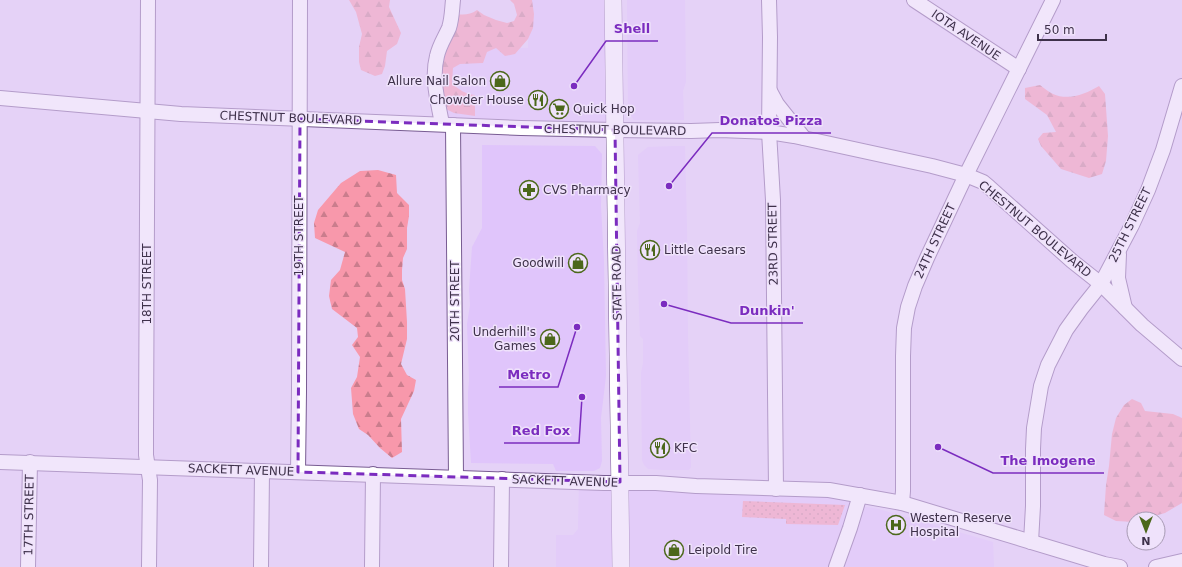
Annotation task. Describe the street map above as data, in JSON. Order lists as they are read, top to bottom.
{
  "streets": {
    "main road": ["STATE ROAD"],
    "street": [
      "IOTA AVENUE",
      "CHESTNUT BOULEVARD",
      "25TH STREET",
      "19TH STREET",
      "24TH STREET",
      "23RD STREET",
      "18TH STREET",
      "20TH STREET",
      "SACKETT AVENUE",
      "17TH STREET"
    ]
  },
  "crossings": [
    ["IOTA AVENUE", "24TH STREET"],
    ["CHESTNUT BOULEVARD", "25TH STREET"],
    ["CHESTNUT BOULEVARD", "19TH STREET"],
    ["CHESTNUT BOULEVARD", "24TH STREET"],
    ["CHESTNUT BOULEVARD", "23RD STREET"],
    ["CHESTNUT BOULEVARD", "STATE ROAD"],
    ["CHESTNUT BOULEVARD", "18TH STREET"],
    ["CHESTNUT BOULEVARD", "20TH STREET"],
    ["25TH STREET", "SACKETT AVENUE"],
    ["19TH STREET", "SACKETT AVENUE"],
    ["24TH STREET", "SACKETT AVENUE"],
    ["23RD STREET", "SACKETT AVENUE"],
    ["STATE ROAD", "SACKETT AVENUE"],
    ["18TH STREET", "SACKETT AVENUE"],
    ["20TH STREET", "SACKETT AVENUE"],
    ["SACKETT AVENUE", "17TH STREET"]
  ],
  "places": {
    "shop": [
      "Allure Nail Salon",
      "Goodwill",
      "Underhill's Games",
      "Leipold Tire"
    ],
    "other": [
      "Shell",
      "Donatos Pizza",
      "Dunkin'",
      "Metro",
      "Red Fox",
      "The Imogene"
    ],
    "restaurant": ["Chowder House", "Little Caesars", "KFC"],
    "supermarket": ["Quick Hop"],
    "pharmacy": ["CVS Pharmacy"],
    "hospital": ["Western Reserve Hospital"]
  },
  "scale_bar": "50 m",
  "north": "bottom"
}
